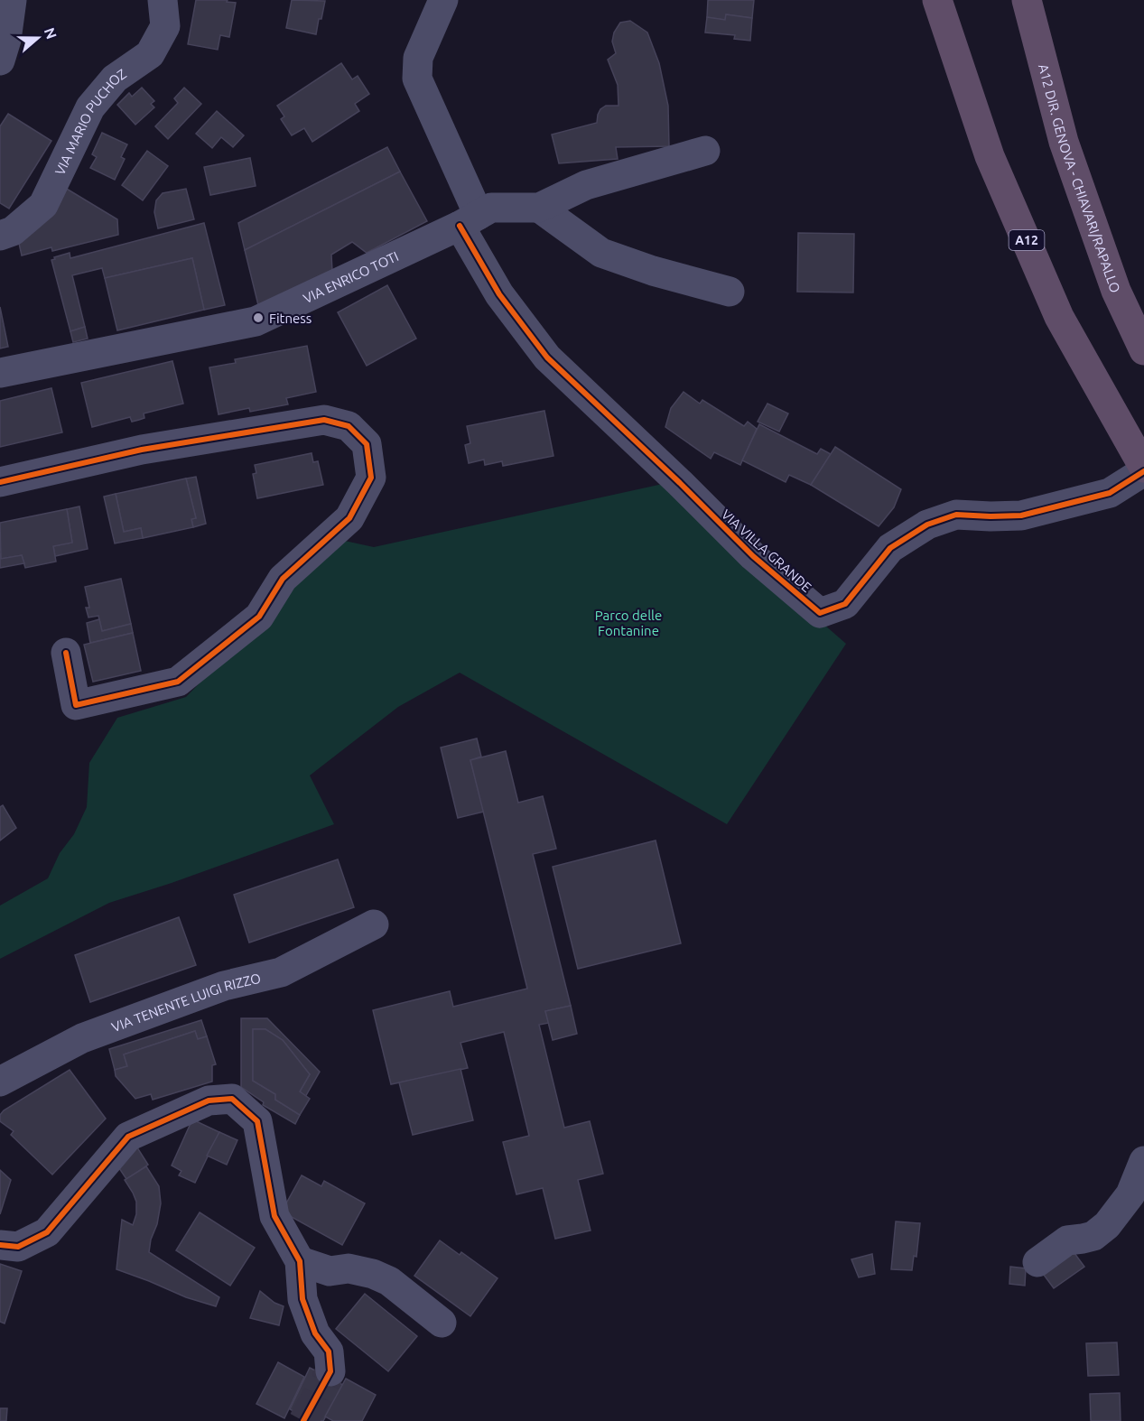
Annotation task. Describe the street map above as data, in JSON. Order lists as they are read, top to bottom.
{
  "streets": {
    "highway": ["A12 DIR. GENOVA - CHIAVARI/RAPALLO", "A12"],
    "street": [
      "VIA MARIO PUCHOZ",
      "VIA ENRICO TOTI",
      "VIA VILLA GRANDE",
      "VIA TENENTE LUIGI RIZZO"
    ]
  },
  "crossings": [
    ["A12", "VIA VILLA GRANDE"],
    ["VIA ENRICO TOTI", "VIA VILLA GRANDE"]
  ],
  "parks": ["Parco delle Fontanine"],
  "places": ["Fitness"],
  "north": "right"
}
